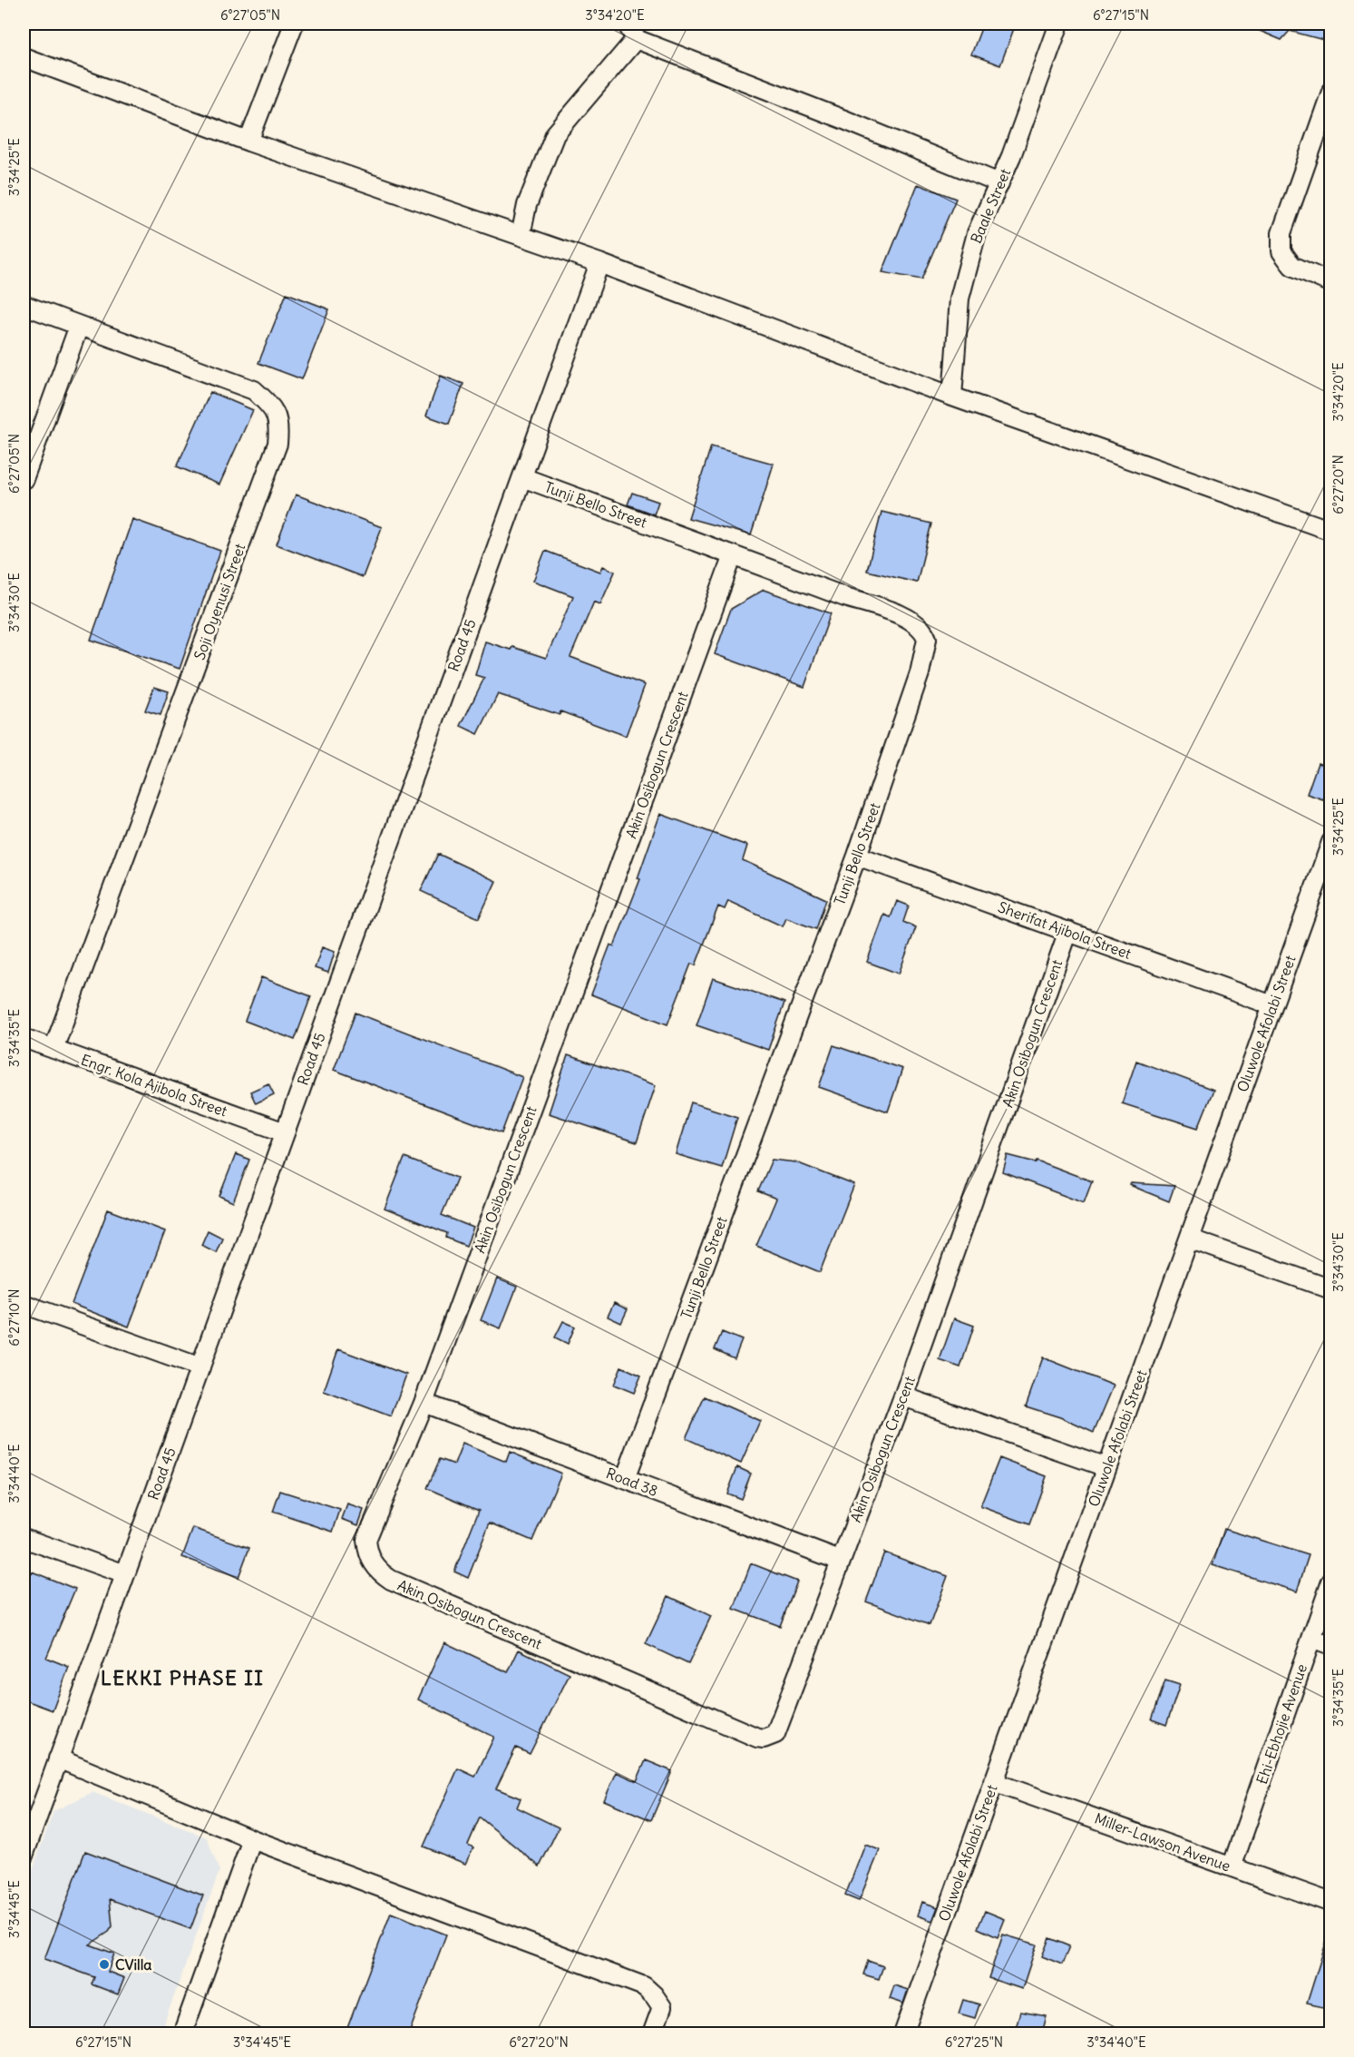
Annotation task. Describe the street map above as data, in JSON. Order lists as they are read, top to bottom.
{
  "streets": {
    "street": [
      "Baale Street",
      "Tunji Bello Street",
      "Soji Oyenusi Street",
      "Road 45",
      "Akin Osibogun Crescent",
      "Sherifat Ajibola Street",
      "Oluwole Afolabi Street",
      "Engr. Kola Ajibola Street",
      "Road 38",
      "Ehi-Ebhojie Avenue",
      "Miller-Lawson Avenue"
    ]
  },
  "crossings": [
    ["Tunji Bello Street", "Road 45"],
    ["Tunji Bello Street", "Akin Osibogun Crescent"],
    ["Tunji Bello Street", "Sherifat Ajibola Street"],
    ["Tunji Bello Street", "Road 38"],
    ["Soji Oyenusi Street", "Engr. Kola Ajibola Street"],
    ["Road 45", "Engr. Kola Ajibola Street"],
    ["Akin Osibogun Crescent", "Sherifat Ajibola Street"],
    ["Akin Osibogun Crescent", "Road 38"],
    ["Sherifat Ajibola Street", "Oluwole Afolabi Street"],
    ["Oluwole Afolabi Street", "Miller-Lawson Avenue"],
    ["Ehi-Ebhojie Avenue", "Miller-Lawson Avenue"]
  ],
  "districts": ["LEKKI PHASE II"],
  "places": ["CVilla"],
  "coordinates": [
    "6°27'05\"N",
    "3°34'20\"E",
    "6°27'15\"N",
    "3°34'25\"E",
    "6°27'20\"N",
    "3°34'30\"E",
    "3°34'35\"E",
    "6°27'10\"N",
    "3°34'40\"E",
    "3°34'45\"E",
    "6°27'25\"N"
  ]
}
